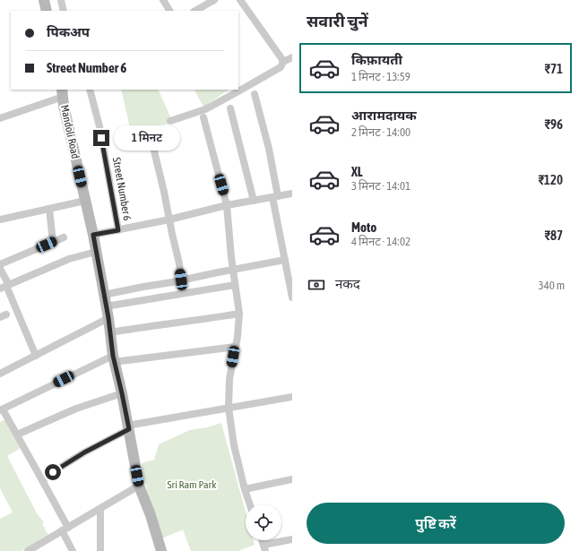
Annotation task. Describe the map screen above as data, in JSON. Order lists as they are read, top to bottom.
{
  "streets": {
    "street": ["Mandoli Road", "Street Number 6"]
  },
  "parks": ["Sri Ram Park"],
  "page": {
    "heading": "सवारी चुनें",
    "banner": ["पिकअप", "Street Number 6"],
    "list": [
      {
        "name": "किफ़ायती",
        "note": "1 मिनट · 13:59",
        "value": "₹71"
      },
      {
        "name": "आरामदायक",
        "note": "2 मिनट · 14:00",
        "value": "₹96"
      },
      {
        "name": "XL",
        "note": "3 मिनट · 14:01",
        "value": "₹120"
      },
      {
        "name": "Moto",
        "note": "4 मिनट · 14:02",
        "value": "₹87"
      }
    ],
    "bubble": "1 मिनट",
    "pay": ["नकद", "340 m"],
    "buttons": "पुष्टि करें"
  }
}
